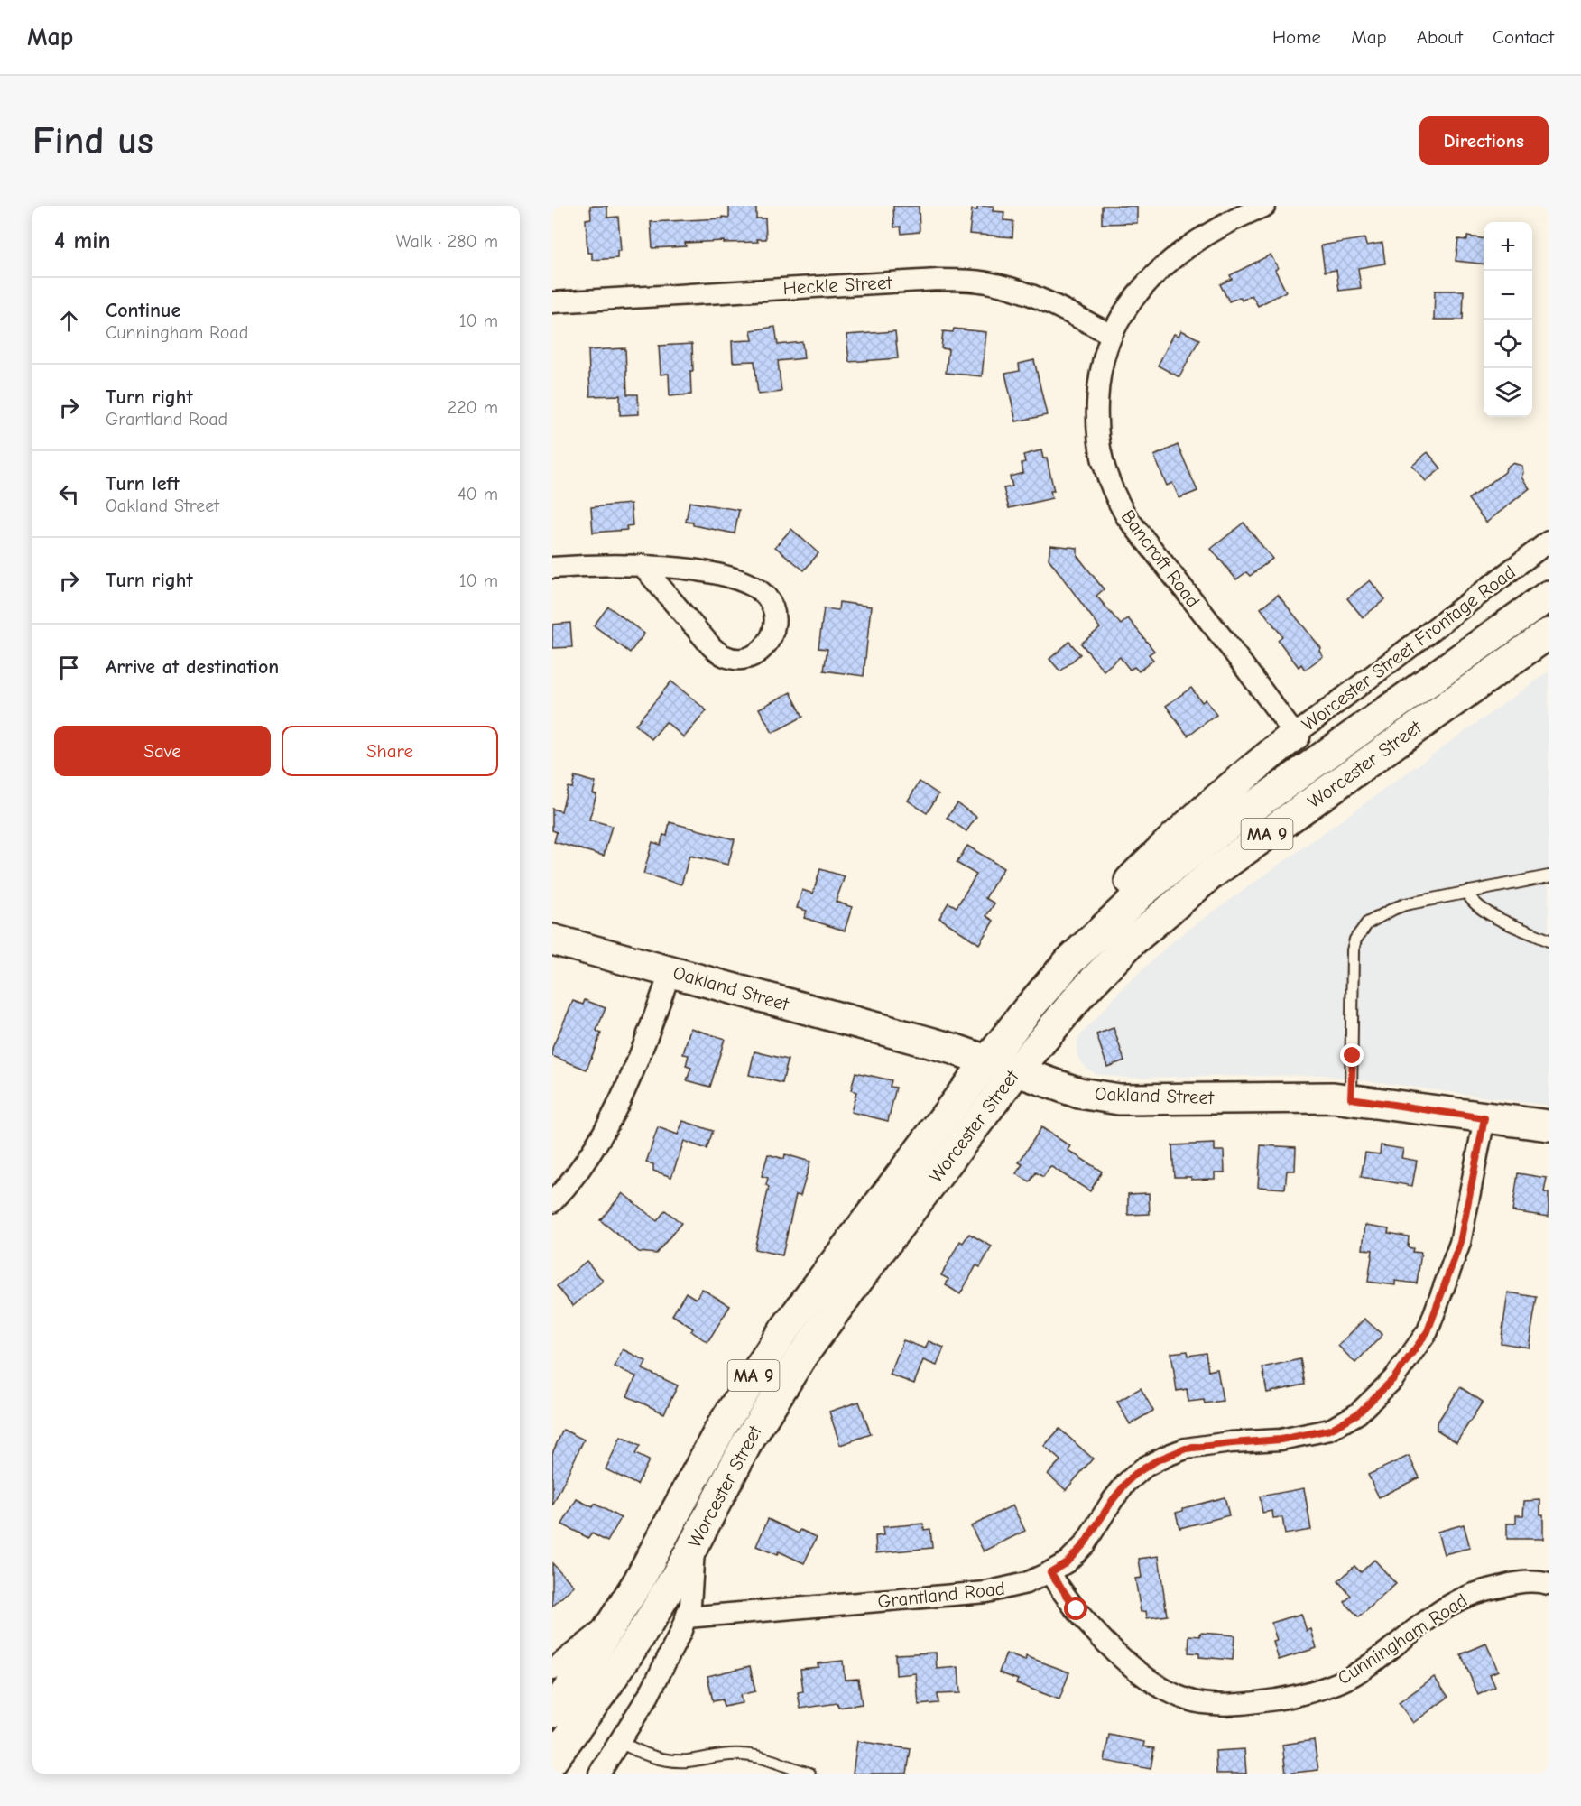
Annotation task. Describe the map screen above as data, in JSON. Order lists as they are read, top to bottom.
{
  "streets": {
    "main road": ["Worcester Street", "MA 9", "Oakland Street"],
    "street": [
      "Heckle Street",
      "Bancroft Road",
      "Worcester Street Frontage Road",
      "Grantland Road",
      "Cunningham Road"
    ]
  },
  "crossings": [
    ["Heckle Street", "Bancroft Road"],
    ["Bancroft Road", "Worcester Street Frontage Road"],
    ["Worcester Street", "Oakland Street"],
    ["Oakland Street", "Grantland Road"],
    ["Grantland Road", "Cunningham Road"]
  ],
  "page": {
    "header": "Map",
    "nav": [
      "Home",
      "Map",
      "About",
      "Contact"
    ],
    "buttons": [
      "Directions",
      ["Save", "Share"]
    ],
    "title": "Find us",
    "heading": ["4 min", "Walk · 280 m"],
    "map_buttons": ["+", "−"],
    "list": [
      ["Continue", "Cunningham Road", "10 m"],
      ["Turn right", "Grantland Road", "220 m"],
      ["Turn left", "Oakland Street", "40 m"],
      ["Turn right", "10 m"],
      "Arrive at destination"
    ]
  }
}
